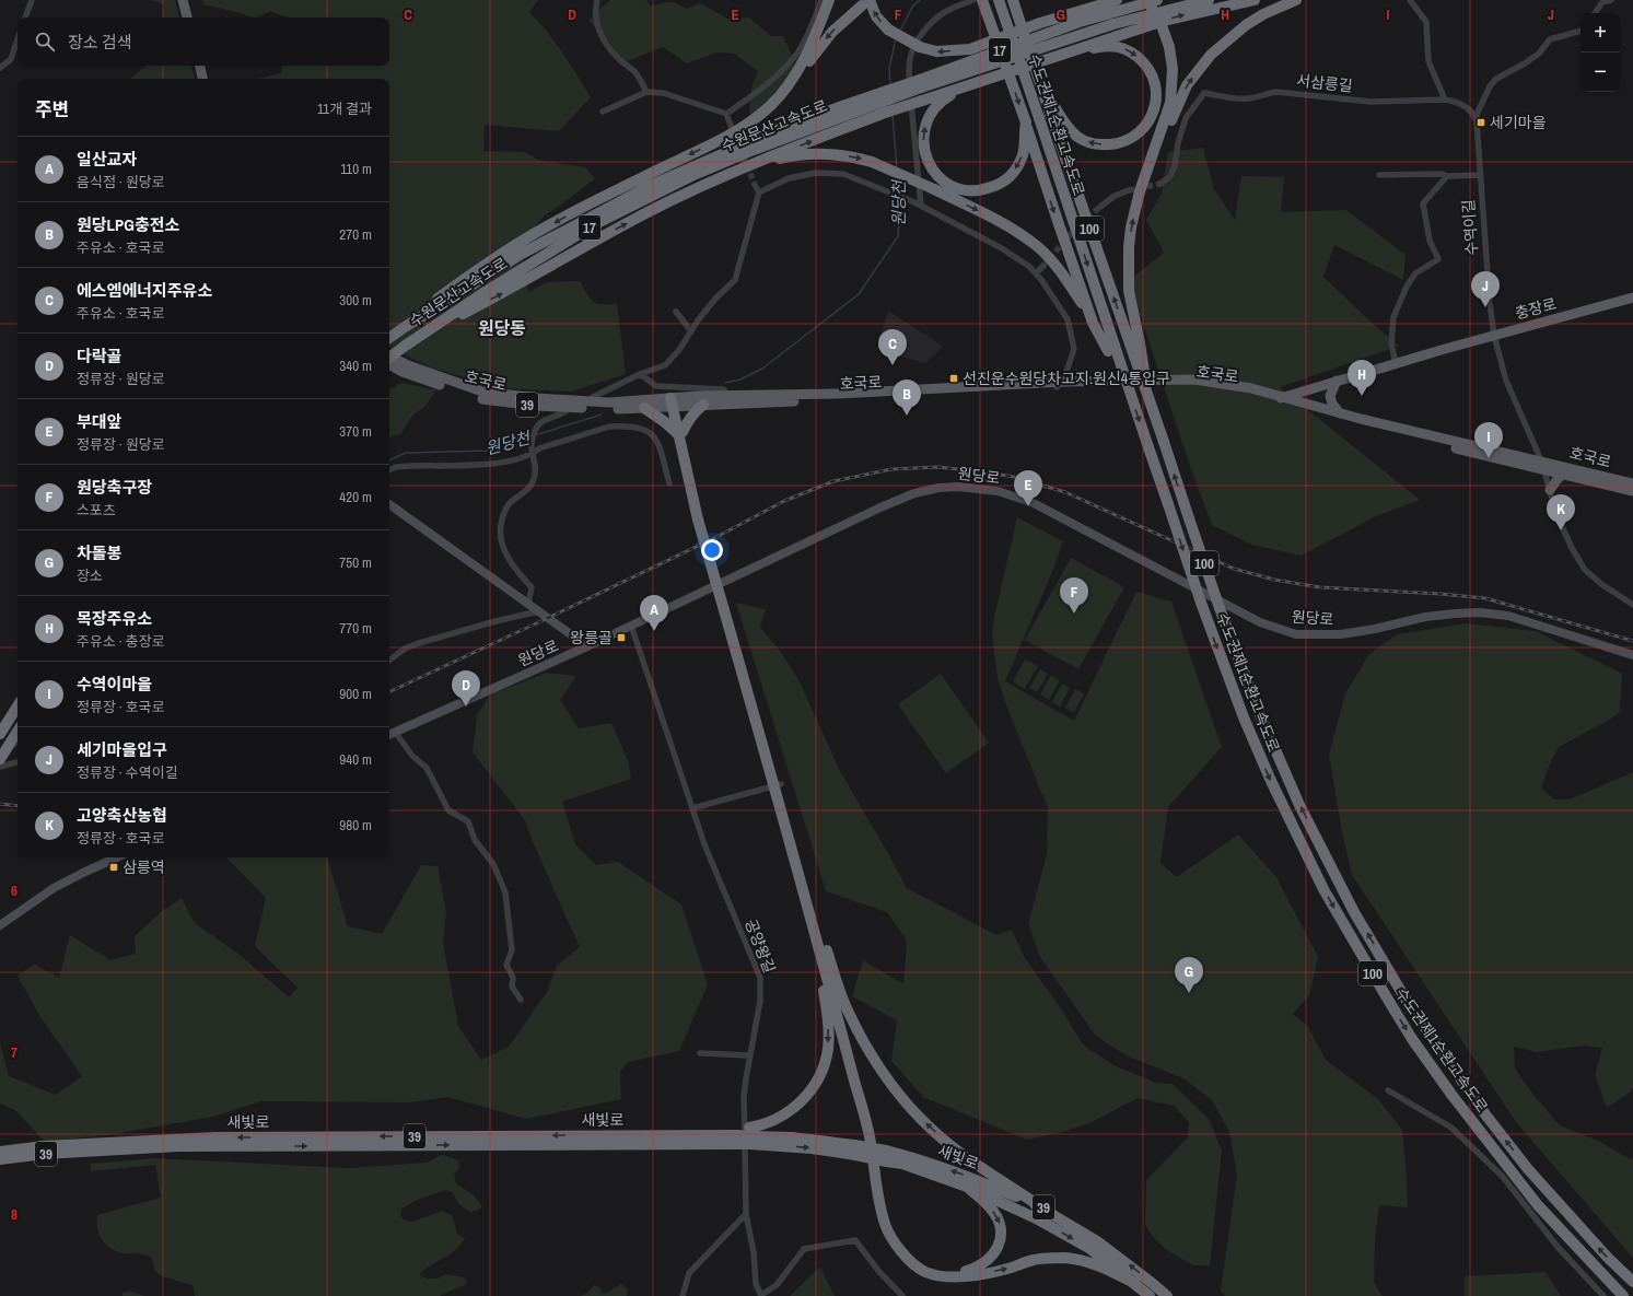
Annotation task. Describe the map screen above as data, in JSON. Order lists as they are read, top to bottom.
{
  "streets": {
    "highway": [
      "17",
      "수도권제1순환고속도로",
      "수원문산고속도로",
      "100",
      "39",
      "새빛로"
    ],
    "main road": ["충장로", "호국로", "원당로"],
    "street": ["서삼릉길", "수역이길", "공양왕길"]
  },
  "crossings": [
    ["수역이길", "충장로"],
    ["충장로", "호국로"],
    ["원당로", "공양왕길"]
  ],
  "districts": ["원당동"],
  "water": ["원당천"],
  "places": {
    "transit": [
      "세기마을",
      "선진운수원당차고지.원신4통입구",
      "왕릉골",
      "삼릉역"
    ]
  },
  "page": {
    "map_buttons": ["+", "−"],
    "search": "장소 검색",
    "heading": ["주변", "11개 결과"],
    "list": [
      {
        "mark": "A",
        "name": "일산교자",
        "note": "음식점 · 원당로",
        "value": "110 m"
      },
      {
        "mark": "B",
        "name": "원당LPG충전소",
        "note": "주유소 · 호국로",
        "value": "270 m"
      },
      {
        "mark": "C",
        "name": "에스엠에너지주유소",
        "note": "주유소 · 호국로",
        "value": "300 m"
      },
      {
        "mark": "D",
        "name": "다락골",
        "note": "정류장 · 원당로",
        "value": "340 m"
      },
      {
        "mark": "E",
        "name": "부대앞",
        "note": "정류장 · 원당로",
        "value": "370 m"
      },
      {
        "mark": "F",
        "name": "원당축구장",
        "note": "스포츠",
        "value": "420 m"
      },
      {
        "mark": "G",
        "name": "차돌봉",
        "note": "장소",
        "value": "750 m"
      },
      {
        "mark": "H",
        "name": "목장주유소",
        "note": "주유소 · 충장로",
        "value": "770 m"
      },
      {
        "mark": "I",
        "name": "수역이마을",
        "note": "정류장 · 호국로",
        "value": "900 m"
      },
      {
        "mark": "J",
        "name": "세기마을입구",
        "note": "정류장 · 수역이길",
        "value": "940 m"
      },
      {
        "mark": "K",
        "name": "고양축산농협",
        "note": "정류장 · 호국로",
        "value": "980 m"
      }
    ],
    "pins": [
      "J",
      "C",
      "H",
      "B",
      "I",
      "E",
      "K",
      "F",
      "A",
      "D",
      "G"
    ]
  },
  "grid": {
    "columns": [
      "C",
      "D",
      "E",
      "F",
      "G",
      "H",
      "I",
      "J"
    ],
    "rows": ["6", "7", "8"]
  }
}
